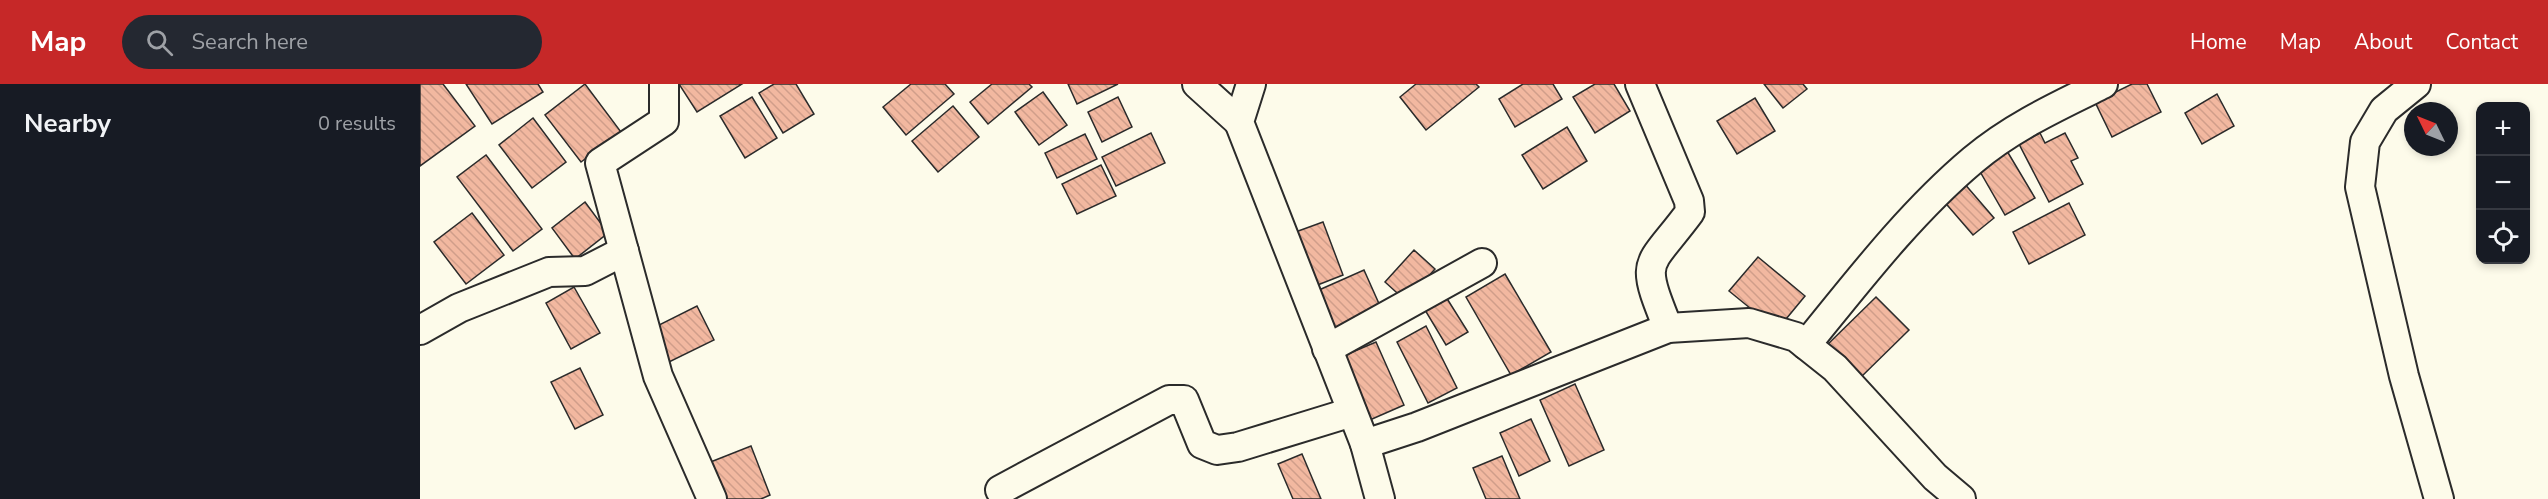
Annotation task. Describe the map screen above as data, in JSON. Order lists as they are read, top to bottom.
{
  "north": "top left",
  "page": {
    "header": "Map",
    "search": "Search here",
    "nav": [
      "Home",
      "Map",
      "About",
      "Contact"
    ],
    "heading": ["Nearby", "0 results"],
    "map_buttons": ["+", "−"]
  }
}
